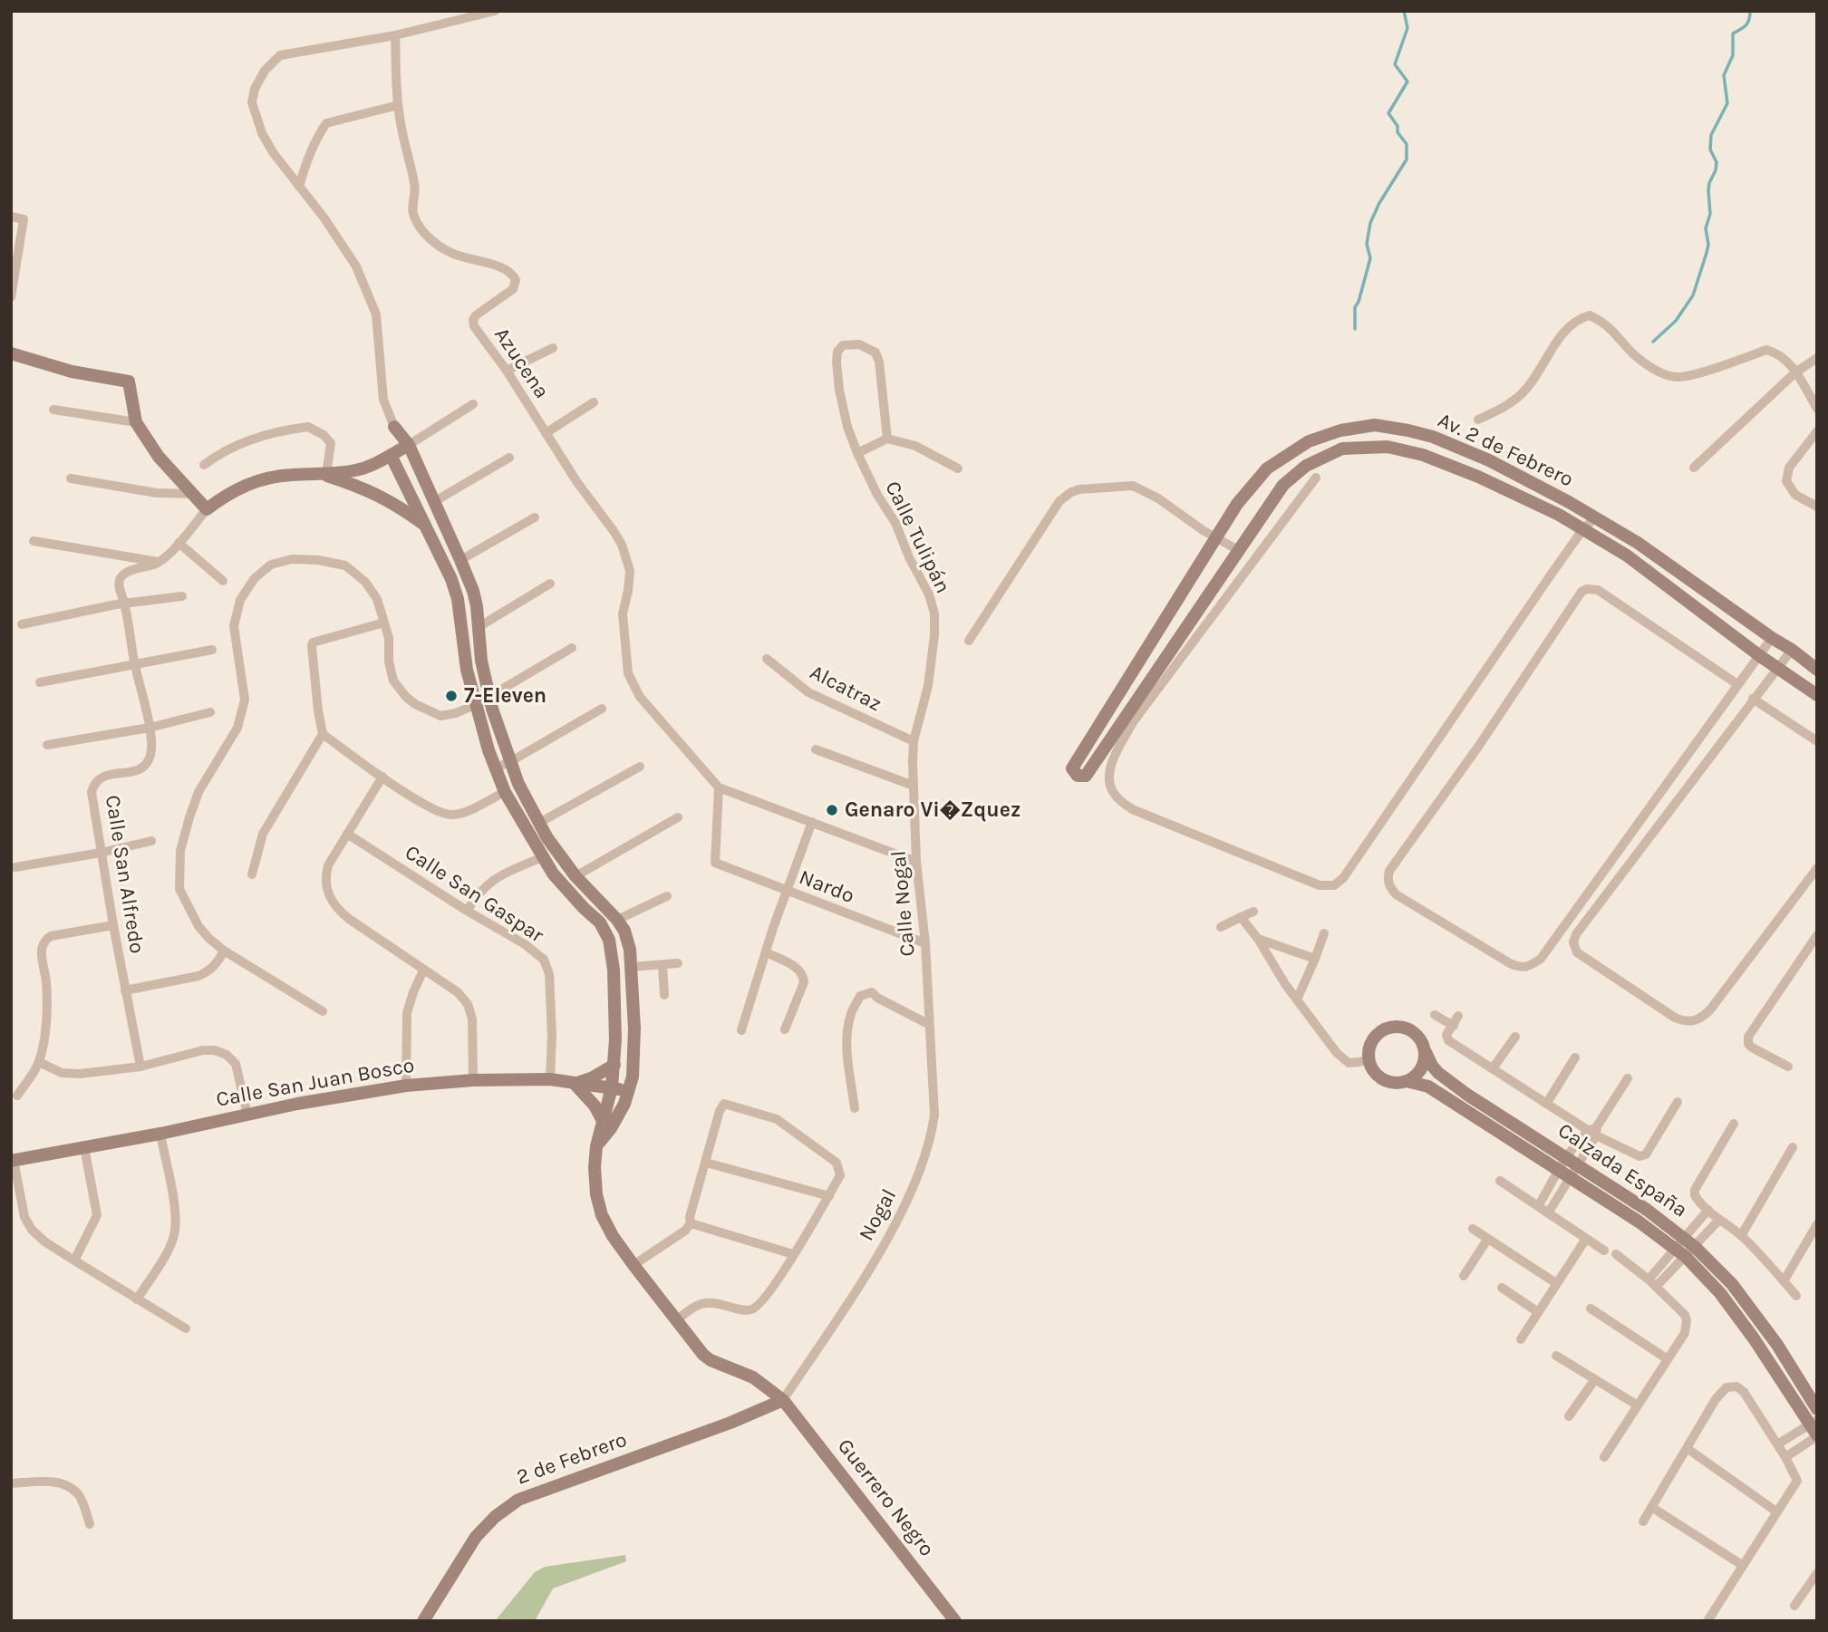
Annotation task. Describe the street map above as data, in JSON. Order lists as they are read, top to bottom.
{
  "streets": {
    "street": [
      "Azucena",
      "Av. 2 de Febrero",
      "Calle Tulipán",
      "Alcatraz",
      "Calle San Alfredo",
      "Nardo",
      "Calle San Gaspar",
      "Calle Nogal",
      "Calle San Juan Bosco",
      "Calzada España",
      "Nogal",
      "2 de Febrero",
      "Guerrero Negro"
    ]
  },
  "crossings": [
    ["Azucena", "Nardo"],
    ["Calle Tulipán", "Alcatraz"],
    ["Calle Tulipán", "Calle Nogal"],
    ["Alcatraz", "Calle Nogal"],
    ["Nardo", "Calle Nogal"],
    ["Calle San Gaspar", "Calle San Juan Bosco"],
    ["Calle Nogal", "Nogal"],
    ["Nogal", "2 de Febrero"],
    ["Nogal", "Guerrero Negro"],
    ["2 de Febrero", "Guerrero Negro"]
  ],
  "places": ["7-Eleven", "Genaro Vi�Zquez"]
}
